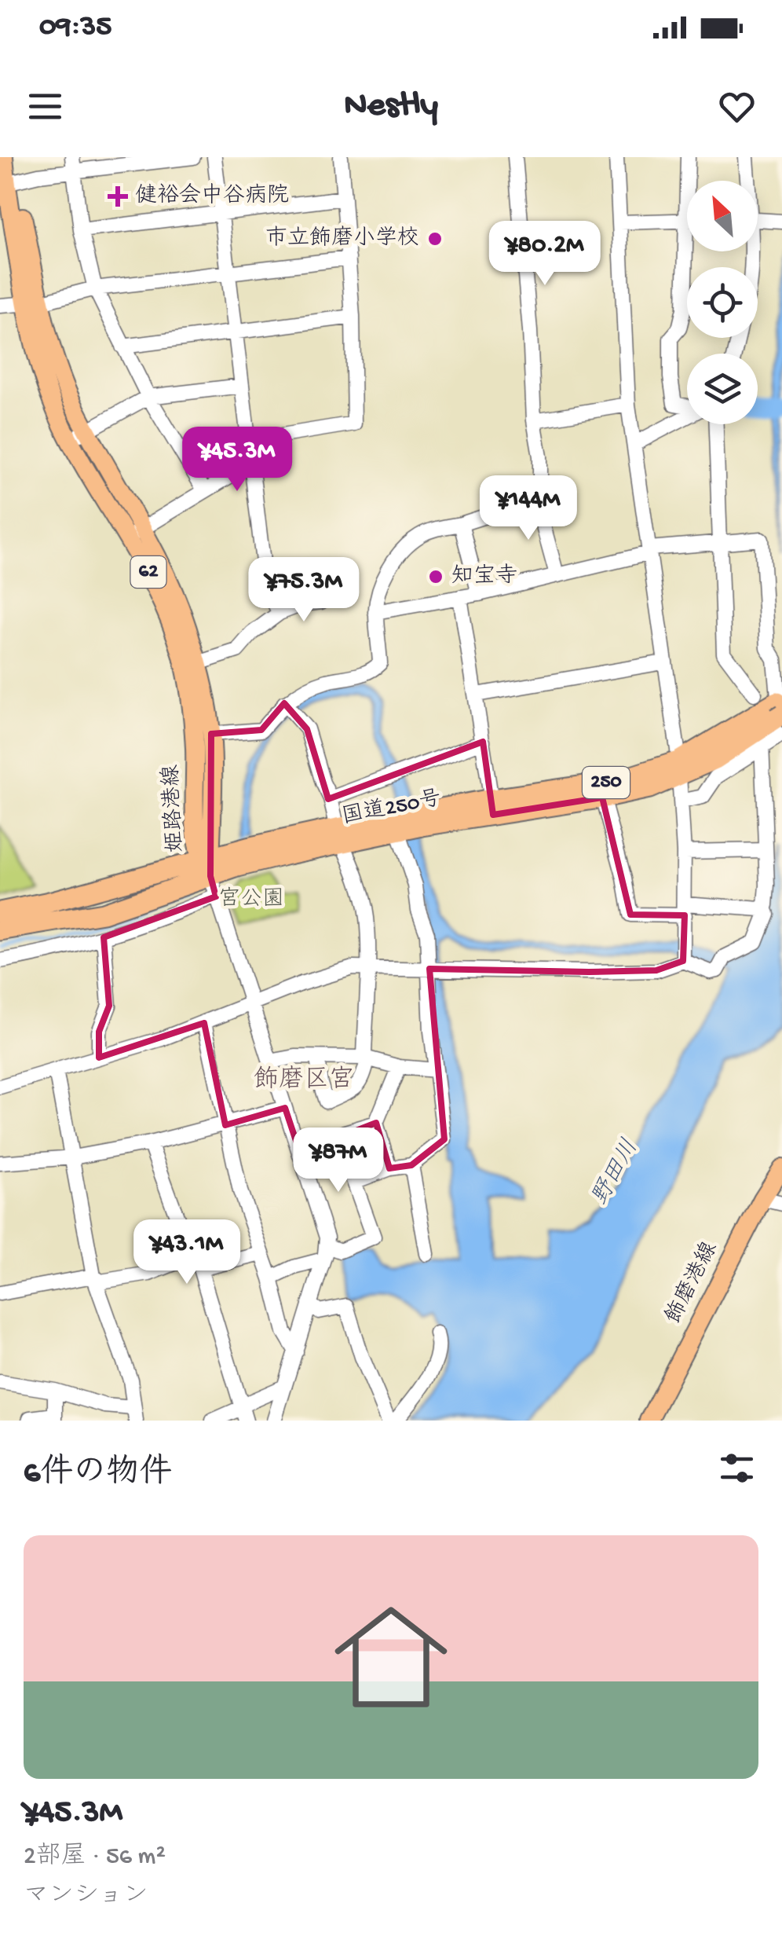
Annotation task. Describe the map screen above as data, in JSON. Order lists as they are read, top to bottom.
{
  "streets": {
    "highway": ["250", "国道250号"],
    "main road": ["62", "姫路港線", "飾磨港線"]
  },
  "crossings": [
    ["姫路港線", "国道250号"]
  ],
  "districts": ["飾磨区宮"],
  "water": ["野田川"],
  "parks": ["宮公園"],
  "places": {
    "health": ["健裕会中谷病院"],
    "other": ["市立飾磨小学校", "知宝寺"]
  },
  "north": "top left",
  "page": {
    "status": "09:35",
    "header": "Nestly",
    "price": [
      "¥80.2M",
      "¥45.3M",
      "¥144M",
      "¥75.3M",
      "¥87M",
      "¥43.1M"
    ],
    "heading": "6件の物件",
    "list": [
      {
        "name": "¥45.3M",
        "note": "2部屋 · 56 m² · マンション"
      }
    ]
  }
}
